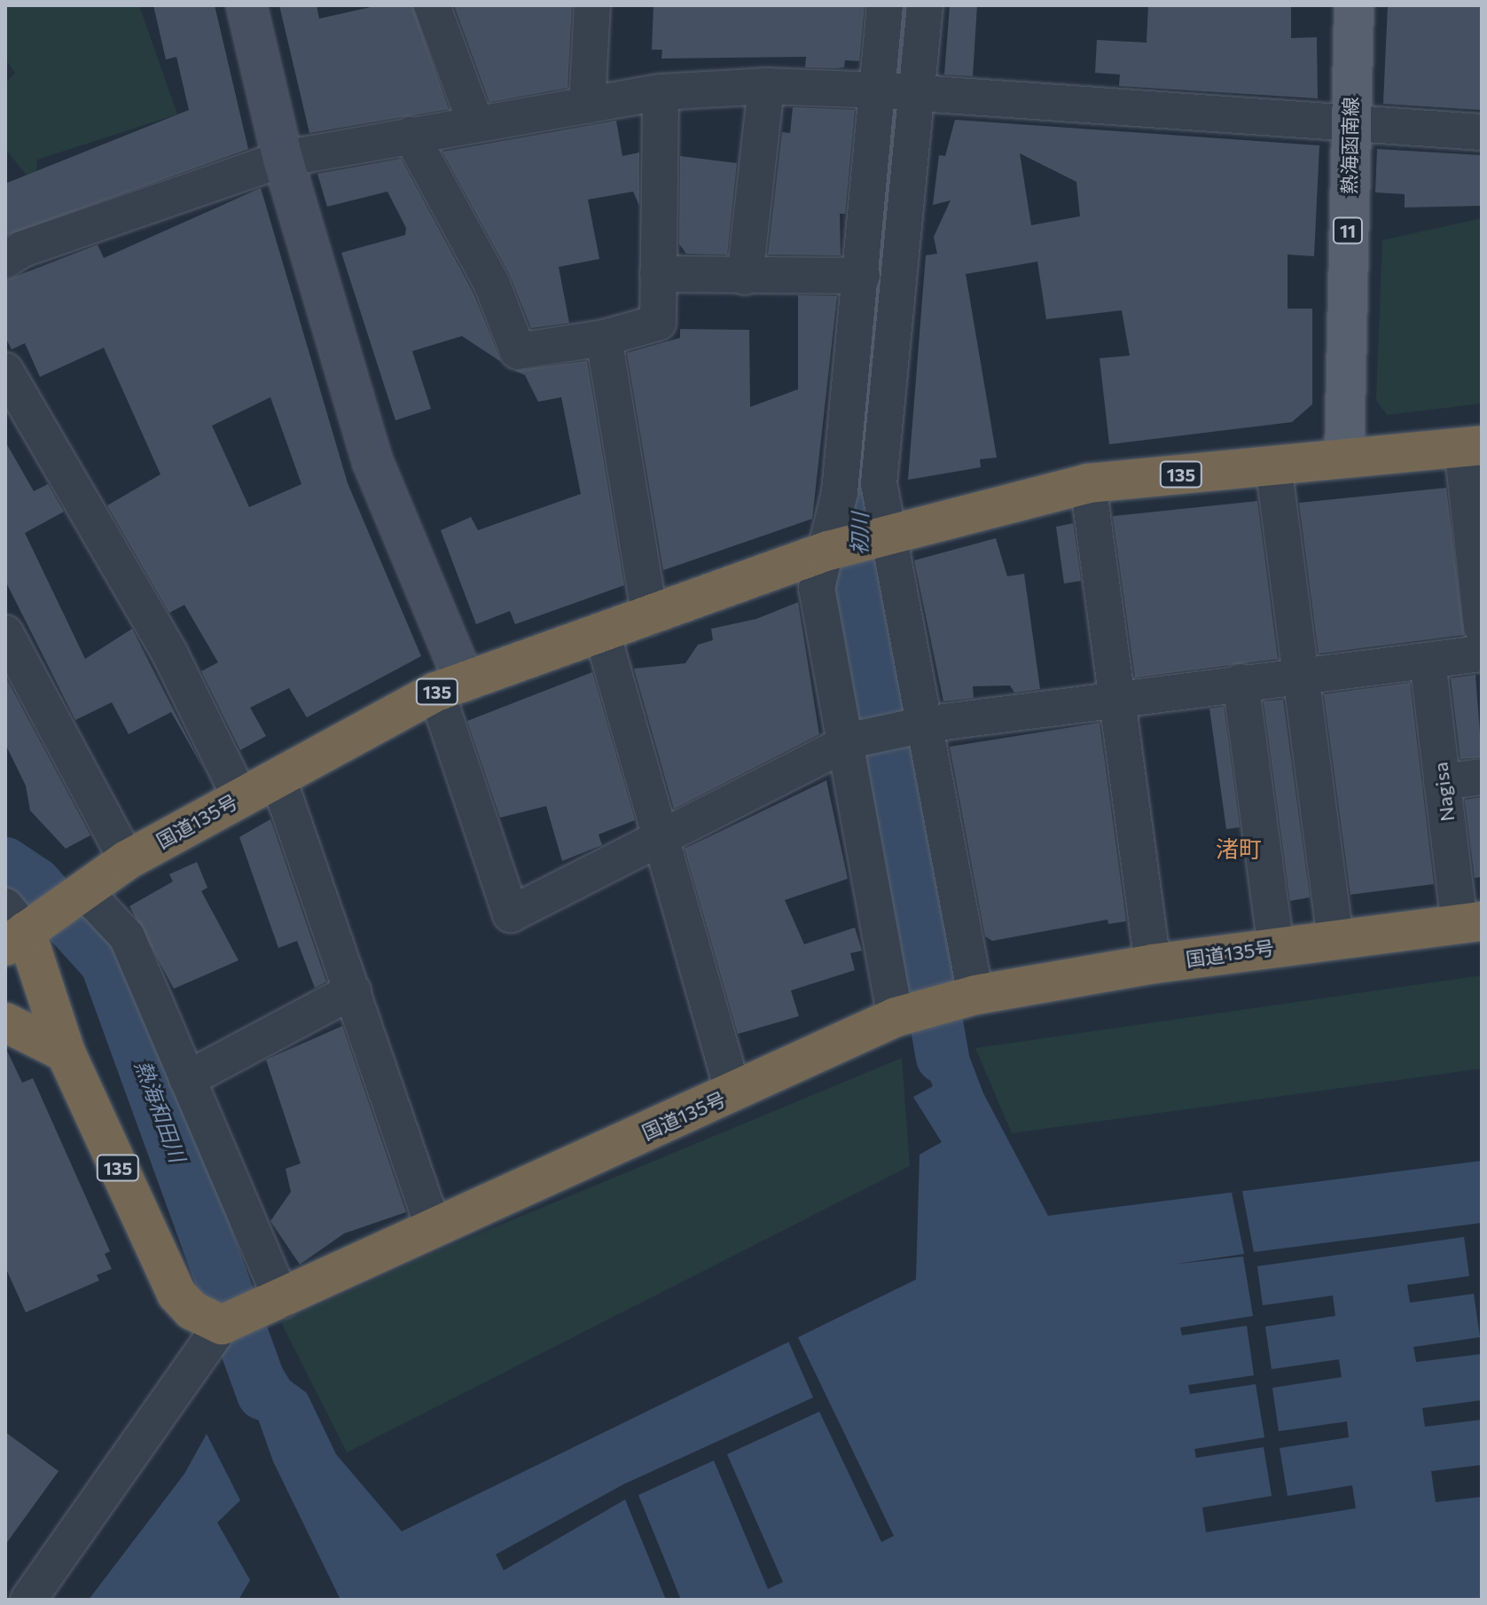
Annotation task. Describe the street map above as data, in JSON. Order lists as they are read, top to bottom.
{
  "streets": {
    "highway": ["135", "国道135号"],
    "main road": ["熱海函南線", "11"],
    "street": ["Nagisa"]
  },
  "crossings": [
    ["熱海函南線", "国道135号"],
    ["Nagisa", "国道135号"]
  ],
  "districts": ["渚町"],
  "water": ["初川", "熱海和田川"]
}
